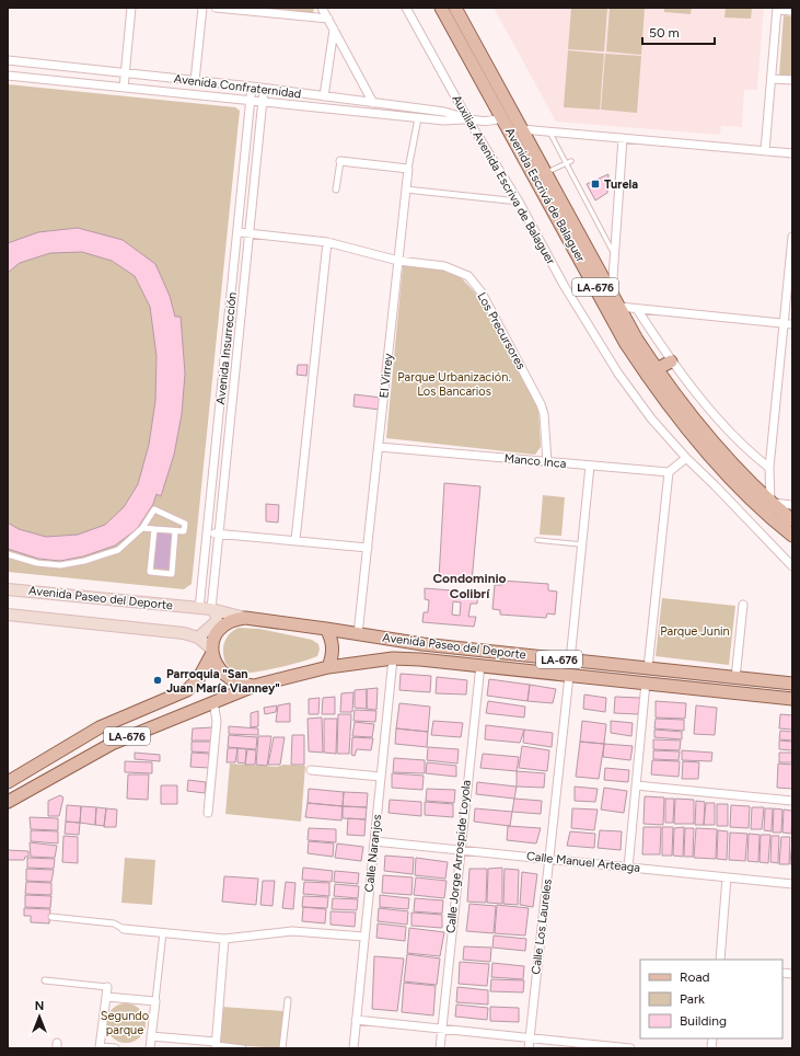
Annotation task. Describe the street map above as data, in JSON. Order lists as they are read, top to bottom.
{
  "streets": {
    "main road": ["Avenida Escrivá de Balaguer", "LA-676", "Avenida Paseo del Deporte"],
    "street": [
      "Avenida Confraternidad",
      "Auxiliar Avenida Escriva de Balaguer",
      "Los Precursores",
      "Avenida Insurrección",
      "El Virrey",
      "Manco Inca",
      "Calle Naranjos",
      "Calle Jorge Arrospide Loyola",
      "Calle Manuel Arteaga",
      "Calle Los Laureles"
    ]
  },
  "crossings": [
    ["Avenida Confraternidad", "Auxiliar Avenida Escriva de Balaguer"],
    ["Avenida Confraternidad", "Avenida Escrivá de Balaguer"],
    ["Avenida Confraternidad", "Avenida Insurrección"],
    ["Avenida Confraternidad", "El Virrey"],
    ["LA-676", "Avenida Paseo del Deporte"],
    ["Los Precursores", "Avenida Insurrección"],
    ["Los Precursores", "El Virrey"],
    ["Los Precursores", "Manco Inca"],
    ["Avenida Insurrección", "Avenida Paseo del Deporte"],
    ["El Virrey", "Manco Inca"],
    ["El Virrey", "Avenida Paseo del Deporte"],
    ["Avenida Paseo del Deporte", "Calle Naranjos"],
    ["Avenida Paseo del Deporte", "Calle Jorge Arrospide Loyola"],
    ["Avenida Paseo del Deporte", "Calle Los Laureles"],
    ["Calle Naranjos", "Calle Manuel Arteaga"],
    ["Calle Jorge Arrospide Loyola", "Calle Manuel Arteaga"],
    ["Calle Manuel Arteaga", "Calle Los Laureles"]
  ],
  "districts": ["Condominio Colibrí"],
  "parks": ["Parque Urbanización. Los Bancarios", "Parque Junin", "Segundo parque"],
  "places": {
    "transit": ["Turela"],
    "other": ["Parroquia \"San Juan María Vianney\""]
  },
  "legend": ["Road", "Park", "Building"],
  "scale_bar": "50 m",
  "north": "top"
}
